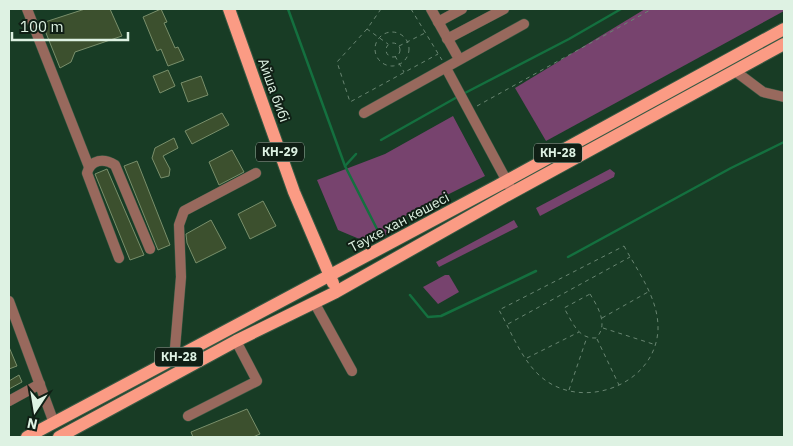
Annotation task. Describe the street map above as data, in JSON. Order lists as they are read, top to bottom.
{
  "streets": {
    "main road": [
      "Айша бибі",
      "КН-29",
      "КН-28",
      "Тәуке хан көшесі"
    ]
  },
  "crossings": [
    ["Айша бибі", "Тәуке хан көшесі"]
  ],
  "scale_bar": "100 m",
  "north": "bottom"
}
